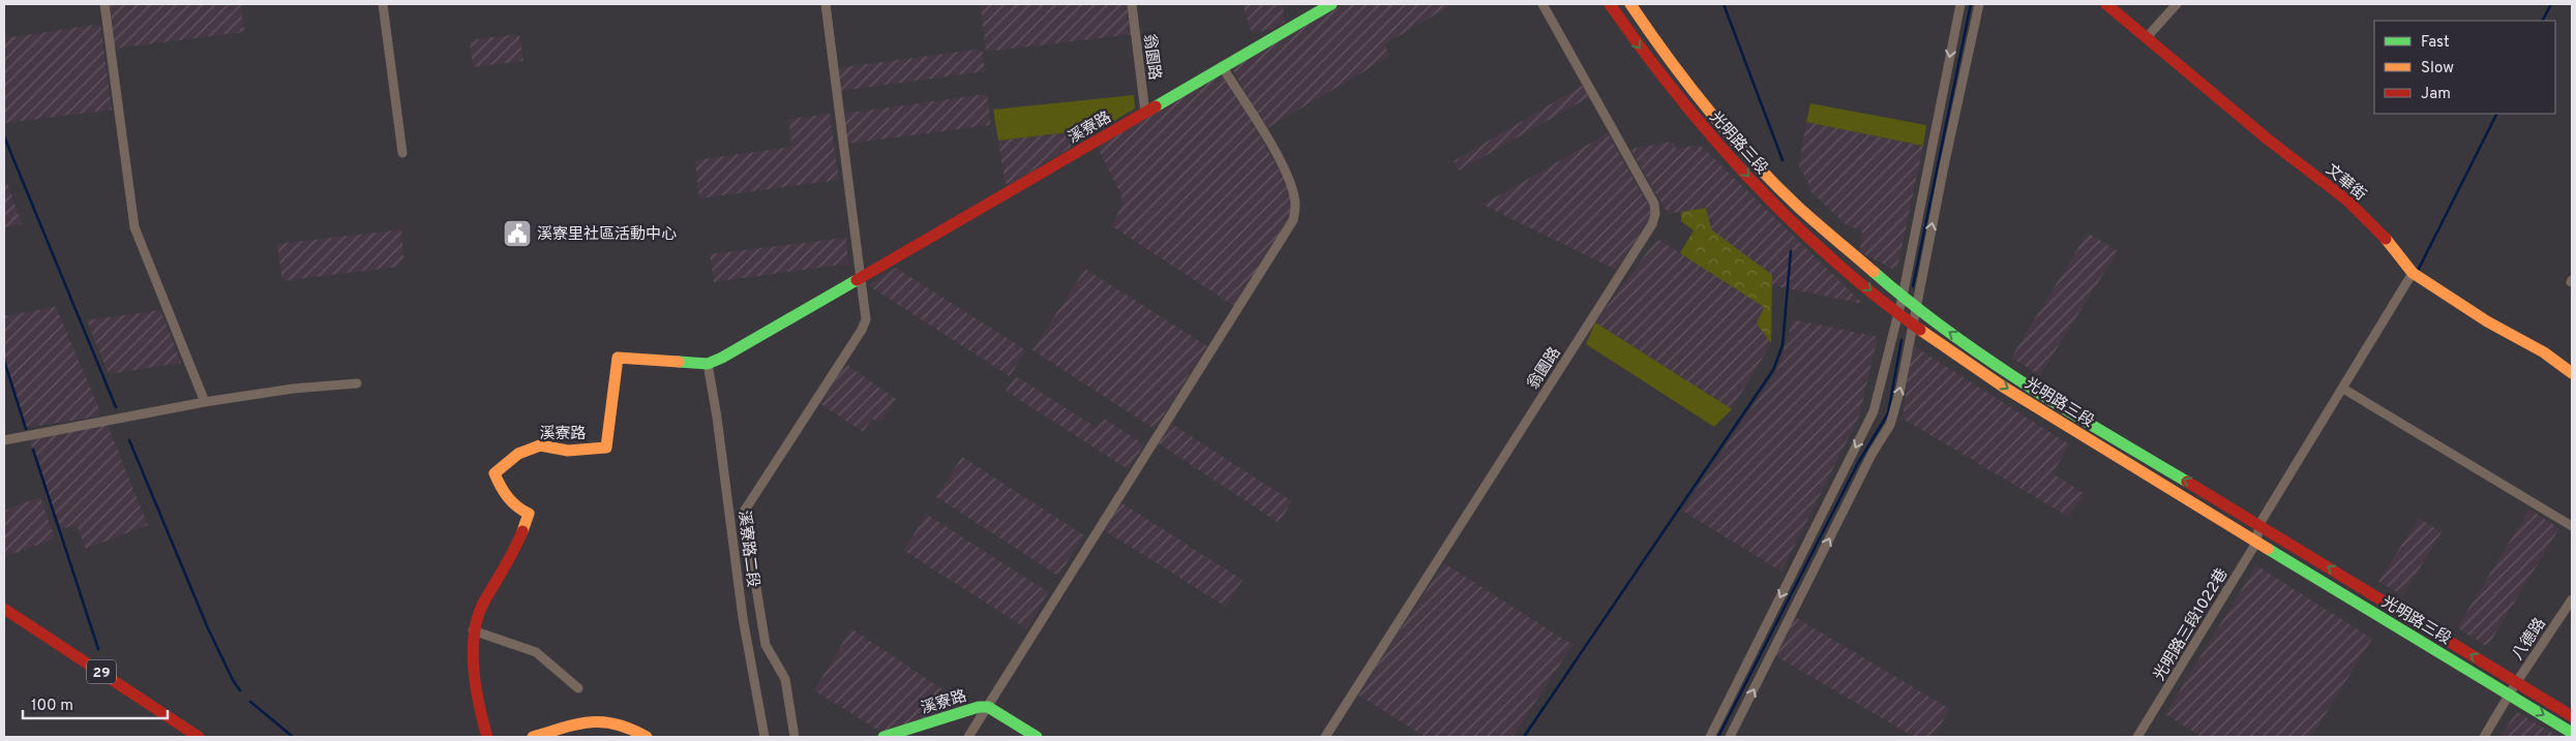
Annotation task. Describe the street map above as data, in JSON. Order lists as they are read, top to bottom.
{
  "streets": {
    "street": [
      "翁園路",
      "溪寮路",
      "光明路三段",
      "文華街",
      "溪寮路二段",
      "光明路三段1022巷",
      "八德路",
      "29"
    ]
  },
  "crossings": [
    ["翁園路", "溪寮路"],
    ["溪寮路", "溪寮路二段"],
    ["光明路三段", "光明路三段1022巷"],
    ["光明路三段", "八德路"]
  ],
  "places": {
    "public building": ["溪寮里社區活動中心"]
  },
  "legend": ["Fast", "Slow", "Jam"],
  "scale_bar": "100 m"
}
